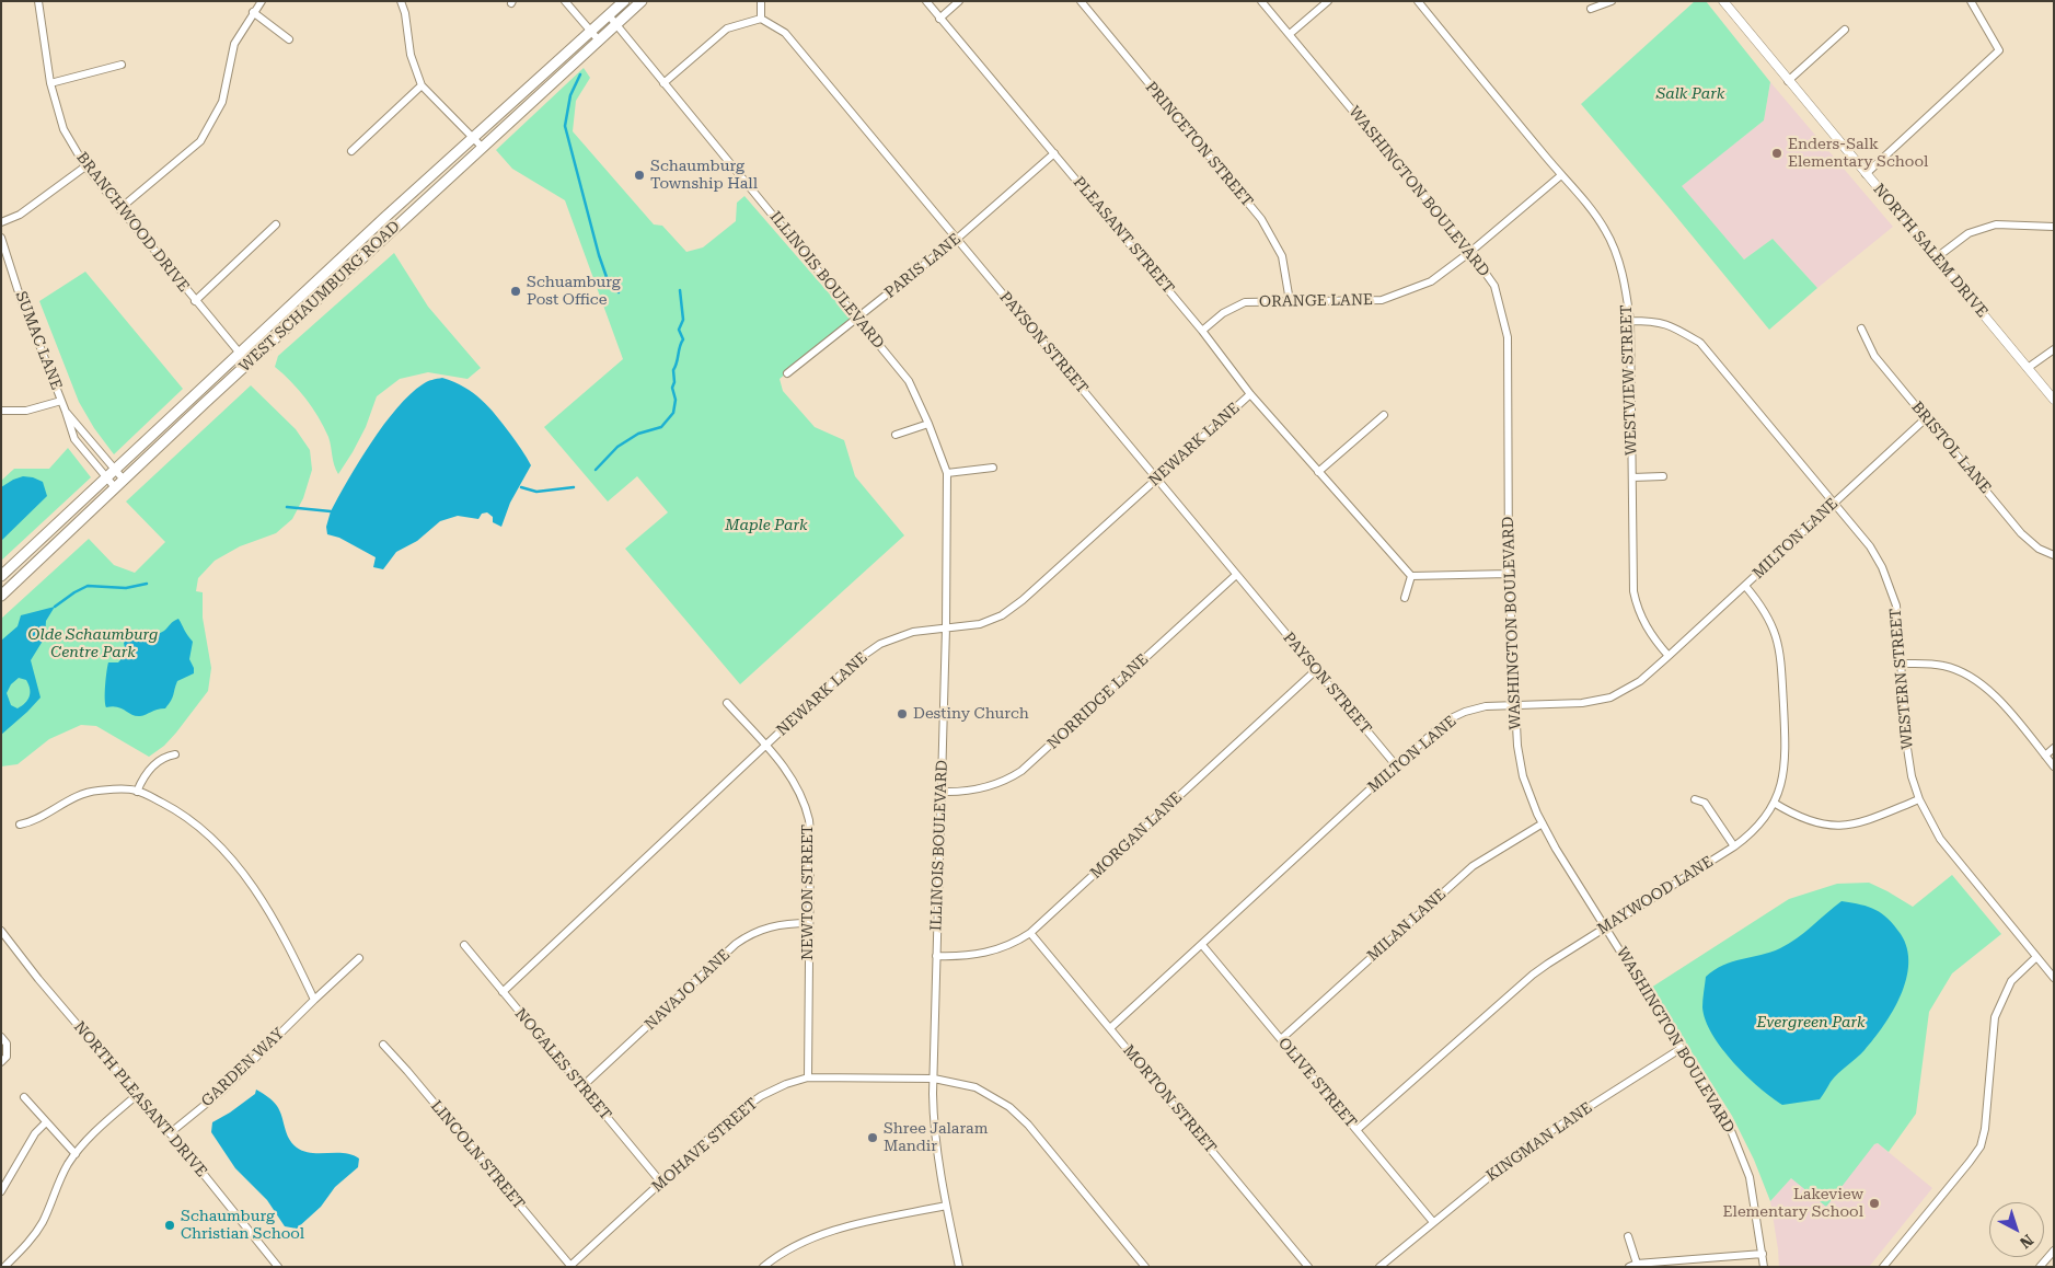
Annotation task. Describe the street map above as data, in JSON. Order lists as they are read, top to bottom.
{
  "streets": {
    "main road": ["WEST SCHAUMBURG ROAD"],
    "street": [
      "PRINCETON STREET",
      "WASHINGTON BOULEVARD",
      "BRANCHWOOD DRIVE",
      "PLEASANT STREET",
      "NORTH SALEM DRIVE",
      "PARIS LANE",
      "ILLINOIS BOULEVARD",
      "ORANGE LANE",
      "SUMAC LANE",
      "PAYSON STREET",
      "WESTVIEW STREET",
      "NEWARK LANE",
      "BRISTOL LANE",
      "MILTON LANE",
      "WESTERN STREET",
      "NORRIDGE LANE",
      "MORGAN LANE",
      "NEWTON STREET",
      "MAYWOOD LANE",
      "MILAN LANE",
      "NAVAJO LANE",
      "NOGALES STREET",
      "GARDEN WAY",
      "OLIVE STREET",
      "NORTH PLEASANT DRIVE",
      "MORTON STREET",
      "KINGMAN LANE",
      "MOHAVE STREET",
      "LINCOLN STREET"
    ]
  },
  "crossings": [
    ["PRINCETON STREET", "ORANGE LANE"],
    ["WASHINGTON BOULEVARD", "ORANGE LANE"],
    ["WASHINGTON BOULEVARD", "MILTON LANE"],
    ["WASHINGTON BOULEVARD", "MAYWOOD LANE"],
    ["WASHINGTON BOULEVARD", "MILAN LANE"],
    ["WASHINGTON BOULEVARD", "KINGMAN LANE"],
    ["BRANCHWOOD DRIVE", "WEST SCHAUMBURG ROAD"],
    ["PLEASANT STREET", "PARIS LANE"],
    ["PLEASANT STREET", "ORANGE LANE"],
    ["PLEASANT STREET", "NEWARK LANE"],
    ["PARIS LANE", "ILLINOIS BOULEVARD"],
    ["PARIS LANE", "PAYSON STREET"],
    ["ILLINOIS BOULEVARD", "WEST SCHAUMBURG ROAD"],
    ["ILLINOIS BOULEVARD", "NEWARK LANE"],
    ["ILLINOIS BOULEVARD", "NORRIDGE LANE"],
    ["ILLINOIS BOULEVARD", "MORGAN LANE"],
    ["ILLINOIS BOULEVARD", "MOHAVE STREET"],
    ["WEST SCHAUMBURG ROAD", "SUMAC LANE"],
    ["ORANGE LANE", "WESTVIEW STREET"],
    ["PAYSON STREET", "NEWARK LANE"],
    ["PAYSON STREET", "MILTON LANE"],
    ["PAYSON STREET", "NORRIDGE LANE"],
    ["PAYSON STREET", "MORGAN LANE"],
    ["WESTVIEW STREET", "MILTON LANE"],
    ["WESTVIEW STREET", "WESTERN STREET"],
    ["NEWARK LANE", "NEWTON STREET"],
    ["NEWARK LANE", "NOGALES STREET"],
    ["BRISTOL LANE", "MILTON LANE"],
    ["MILTON LANE", "WESTERN STREET"],
    ["MILTON LANE", "MAYWOOD LANE"],
    ["MILTON LANE", "OLIVE STREET"],
    ["MILTON LANE", "MORTON STREET"],
    ["MORGAN LANE", "MORTON STREET"],
    ["NEWTON STREET", "NAVAJO LANE"],
    ["NEWTON STREET", "MOHAVE STREET"],
    ["MAYWOOD LANE", "OLIVE STREET"],
    ["MILAN LANE", "OLIVE STREET"],
    ["NAVAJO LANE", "NOGALES STREET"],
    ["NOGALES STREET", "MOHAVE STREET"],
    ["GARDEN WAY", "NORTH PLEASANT DRIVE"],
    ["OLIVE STREET", "KINGMAN LANE"],
    ["MOHAVE STREET", "LINCOLN STREET"]
  ],
  "parks": [
    "Salk Park",
    "Maple Park",
    "Olde Schaumburg Centre Park",
    "Evergreen Park"
  ],
  "places": [
    "Enders-Salk Elementary School",
    "Schaumburg Township Hall",
    "Schuamburg Post Office",
    "Destiny Church",
    "Shree Jalaram Mandir",
    "Lakeview Elementary School",
    "Schaumburg Christian School"
  ],
  "north": "bottom right"
}
